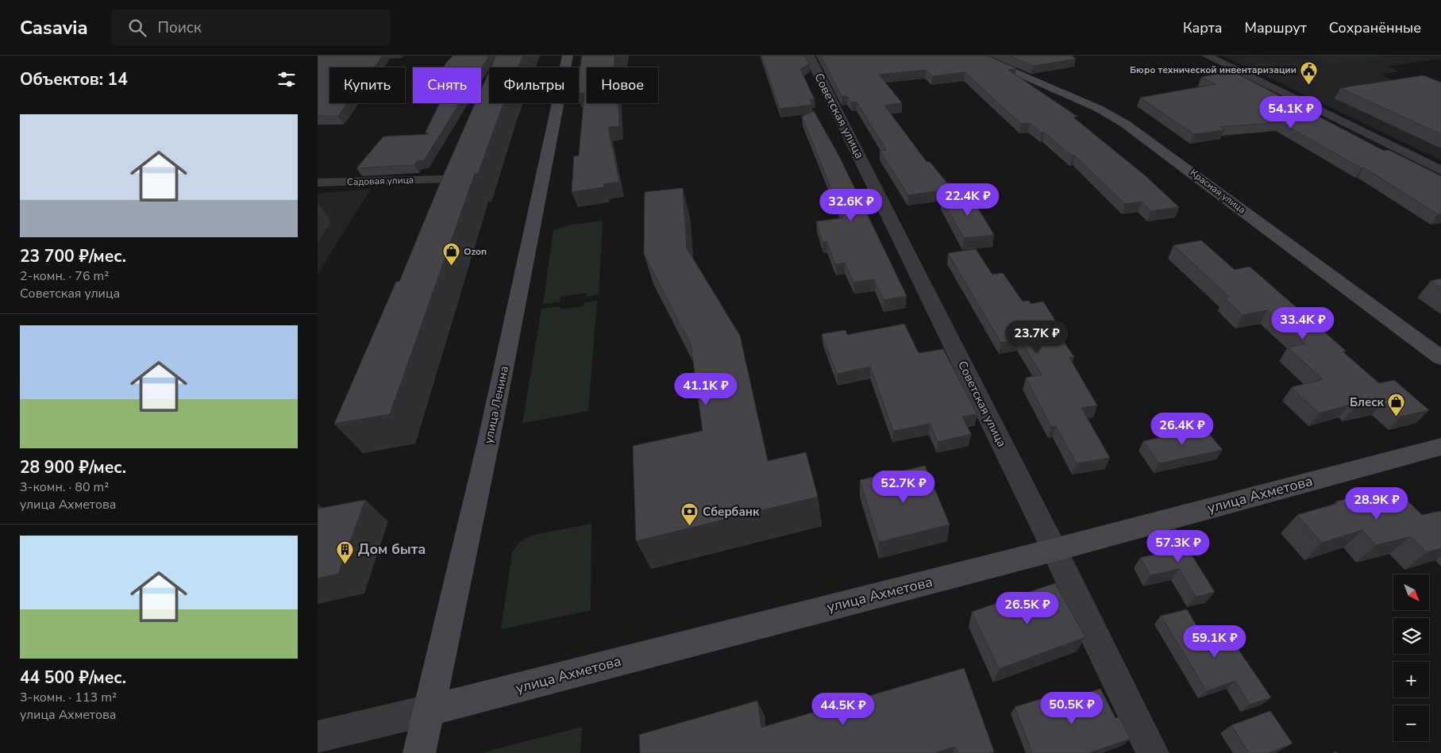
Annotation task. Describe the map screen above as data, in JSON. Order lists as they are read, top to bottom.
{
  "streets": {
    "street": [
      "Советская улица",
      "Садовая улица",
      "Красная улица",
      "улица Ленина",
      "улица Ахметова"
    ]
  },
  "crossings": [
    ["Советская улица", "улица Ахметова"],
    ["улица Ленина", "улица Ахметова"]
  ],
  "places": {
    "public building": ["Бюро технической инвентаризации"],
    "shop": ["Ozon", "Блеск"],
    "bank": ["Сбербанк"],
    "building": ["Дом быта"]
  },
  "north": "bottom right",
  "page": {
    "header": "Casavia",
    "search": "Поиск",
    "nav": ["Карта", "Маршрут", "Сохранённые"],
    "heading": "Объектов: 14",
    "chip": [
      "Купить",
      "Снять",
      "Фильтры",
      "Новое"
    ],
    "price": [
      "54.1K ₽",
      "22.4K ₽",
      "32.6K ₽",
      "33.4K ₽",
      "23.7K ₽",
      "41.1K ₽",
      "26.4K ₽",
      "52.7K ₽",
      "28.9K ₽",
      "57.3K ₽",
      "26.5K ₽",
      "59.1K ₽",
      "50.5K ₽",
      "44.5K ₽"
    ],
    "list": [
      {
        "name": "23 700 ₽/мес.",
        "note": "2-комн. · 76 m² · Советская улица"
      },
      {
        "name": "28 900 ₽/мес.",
        "note": "3-комн. · 80 m² · улица Ахметова"
      },
      {
        "name": "44 500 ₽/мес.",
        "note": "3-комн. · 113 m² · улица Ахметова"
      }
    ],
    "map_buttons": ["+", "−"]
  }
}
